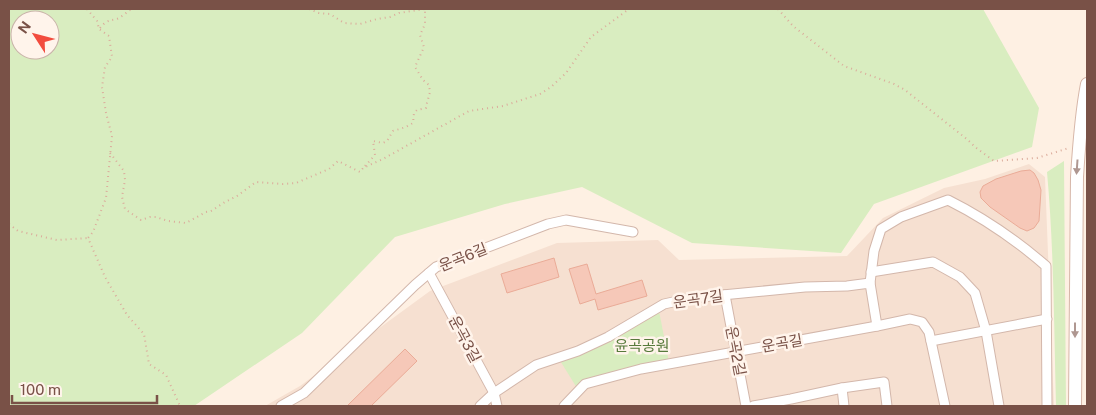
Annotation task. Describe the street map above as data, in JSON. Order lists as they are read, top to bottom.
{
  "streets": {
    "street": [
      "운곡6길",
      "운곡7길",
      "운곡3길",
      "운곡길",
      "운곡2길"
    ]
  },
  "crossings": [
    ["운곡6길", "운곡3길"],
    ["운곡7길", "운곡3길"],
    ["운곡7길", "운곡2길"],
    ["운곡길", "운곡2길"]
  ],
  "parks": ["윤곡공원"],
  "scale_bar": "100 m",
  "north": "top left"
}
